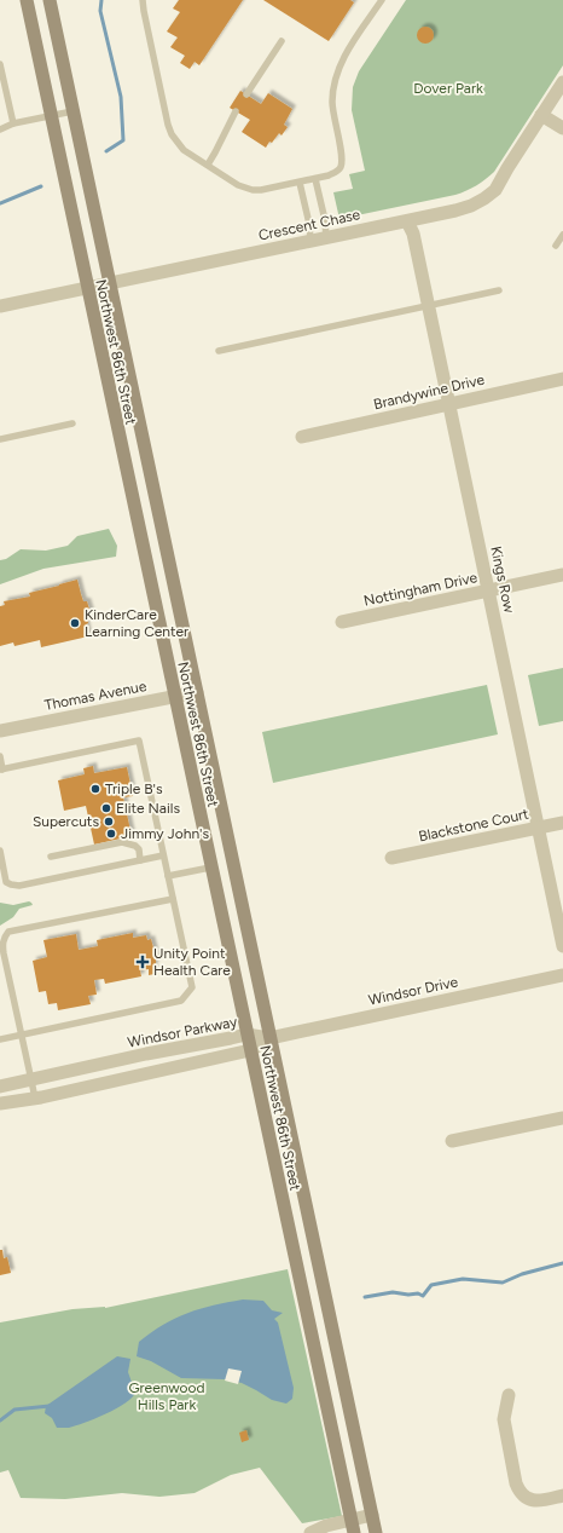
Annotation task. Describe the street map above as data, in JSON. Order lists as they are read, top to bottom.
{
  "streets": {
    "main road": ["Northwest 86th Street"],
    "street": [
      "Crescent Chase",
      "Brandywine Drive",
      "Kings Row",
      "Nottingham Drive",
      "Thomas Avenue",
      "Blackstone Court",
      "Windsor Drive",
      "Windsor Parkway"
    ]
  },
  "crossings": [
    ["Crescent Chase", "Northwest 86th Street"],
    ["Crescent Chase", "Kings Row"],
    ["Northwest 86th Street", "Thomas Avenue"],
    ["Northwest 86th Street", "Windsor Drive"],
    ["Northwest 86th Street", "Windsor Parkway"],
    ["Brandywine Drive", "Kings Row"],
    ["Kings Row", "Nottingham Drive"],
    ["Kings Row", "Blackstone Court"],
    ["Windsor Drive", "Windsor Parkway"]
  ],
  "parks": ["Dover Park", "Greenwood Hills Park"],
  "places": {
    "other": [
      "KinderCare Learning Center",
      "Triple B's",
      "Elite Nails",
      "Supercuts",
      "Jimmy John's"
    ],
    "health": ["Unity Point Health Care"]
  }
}
